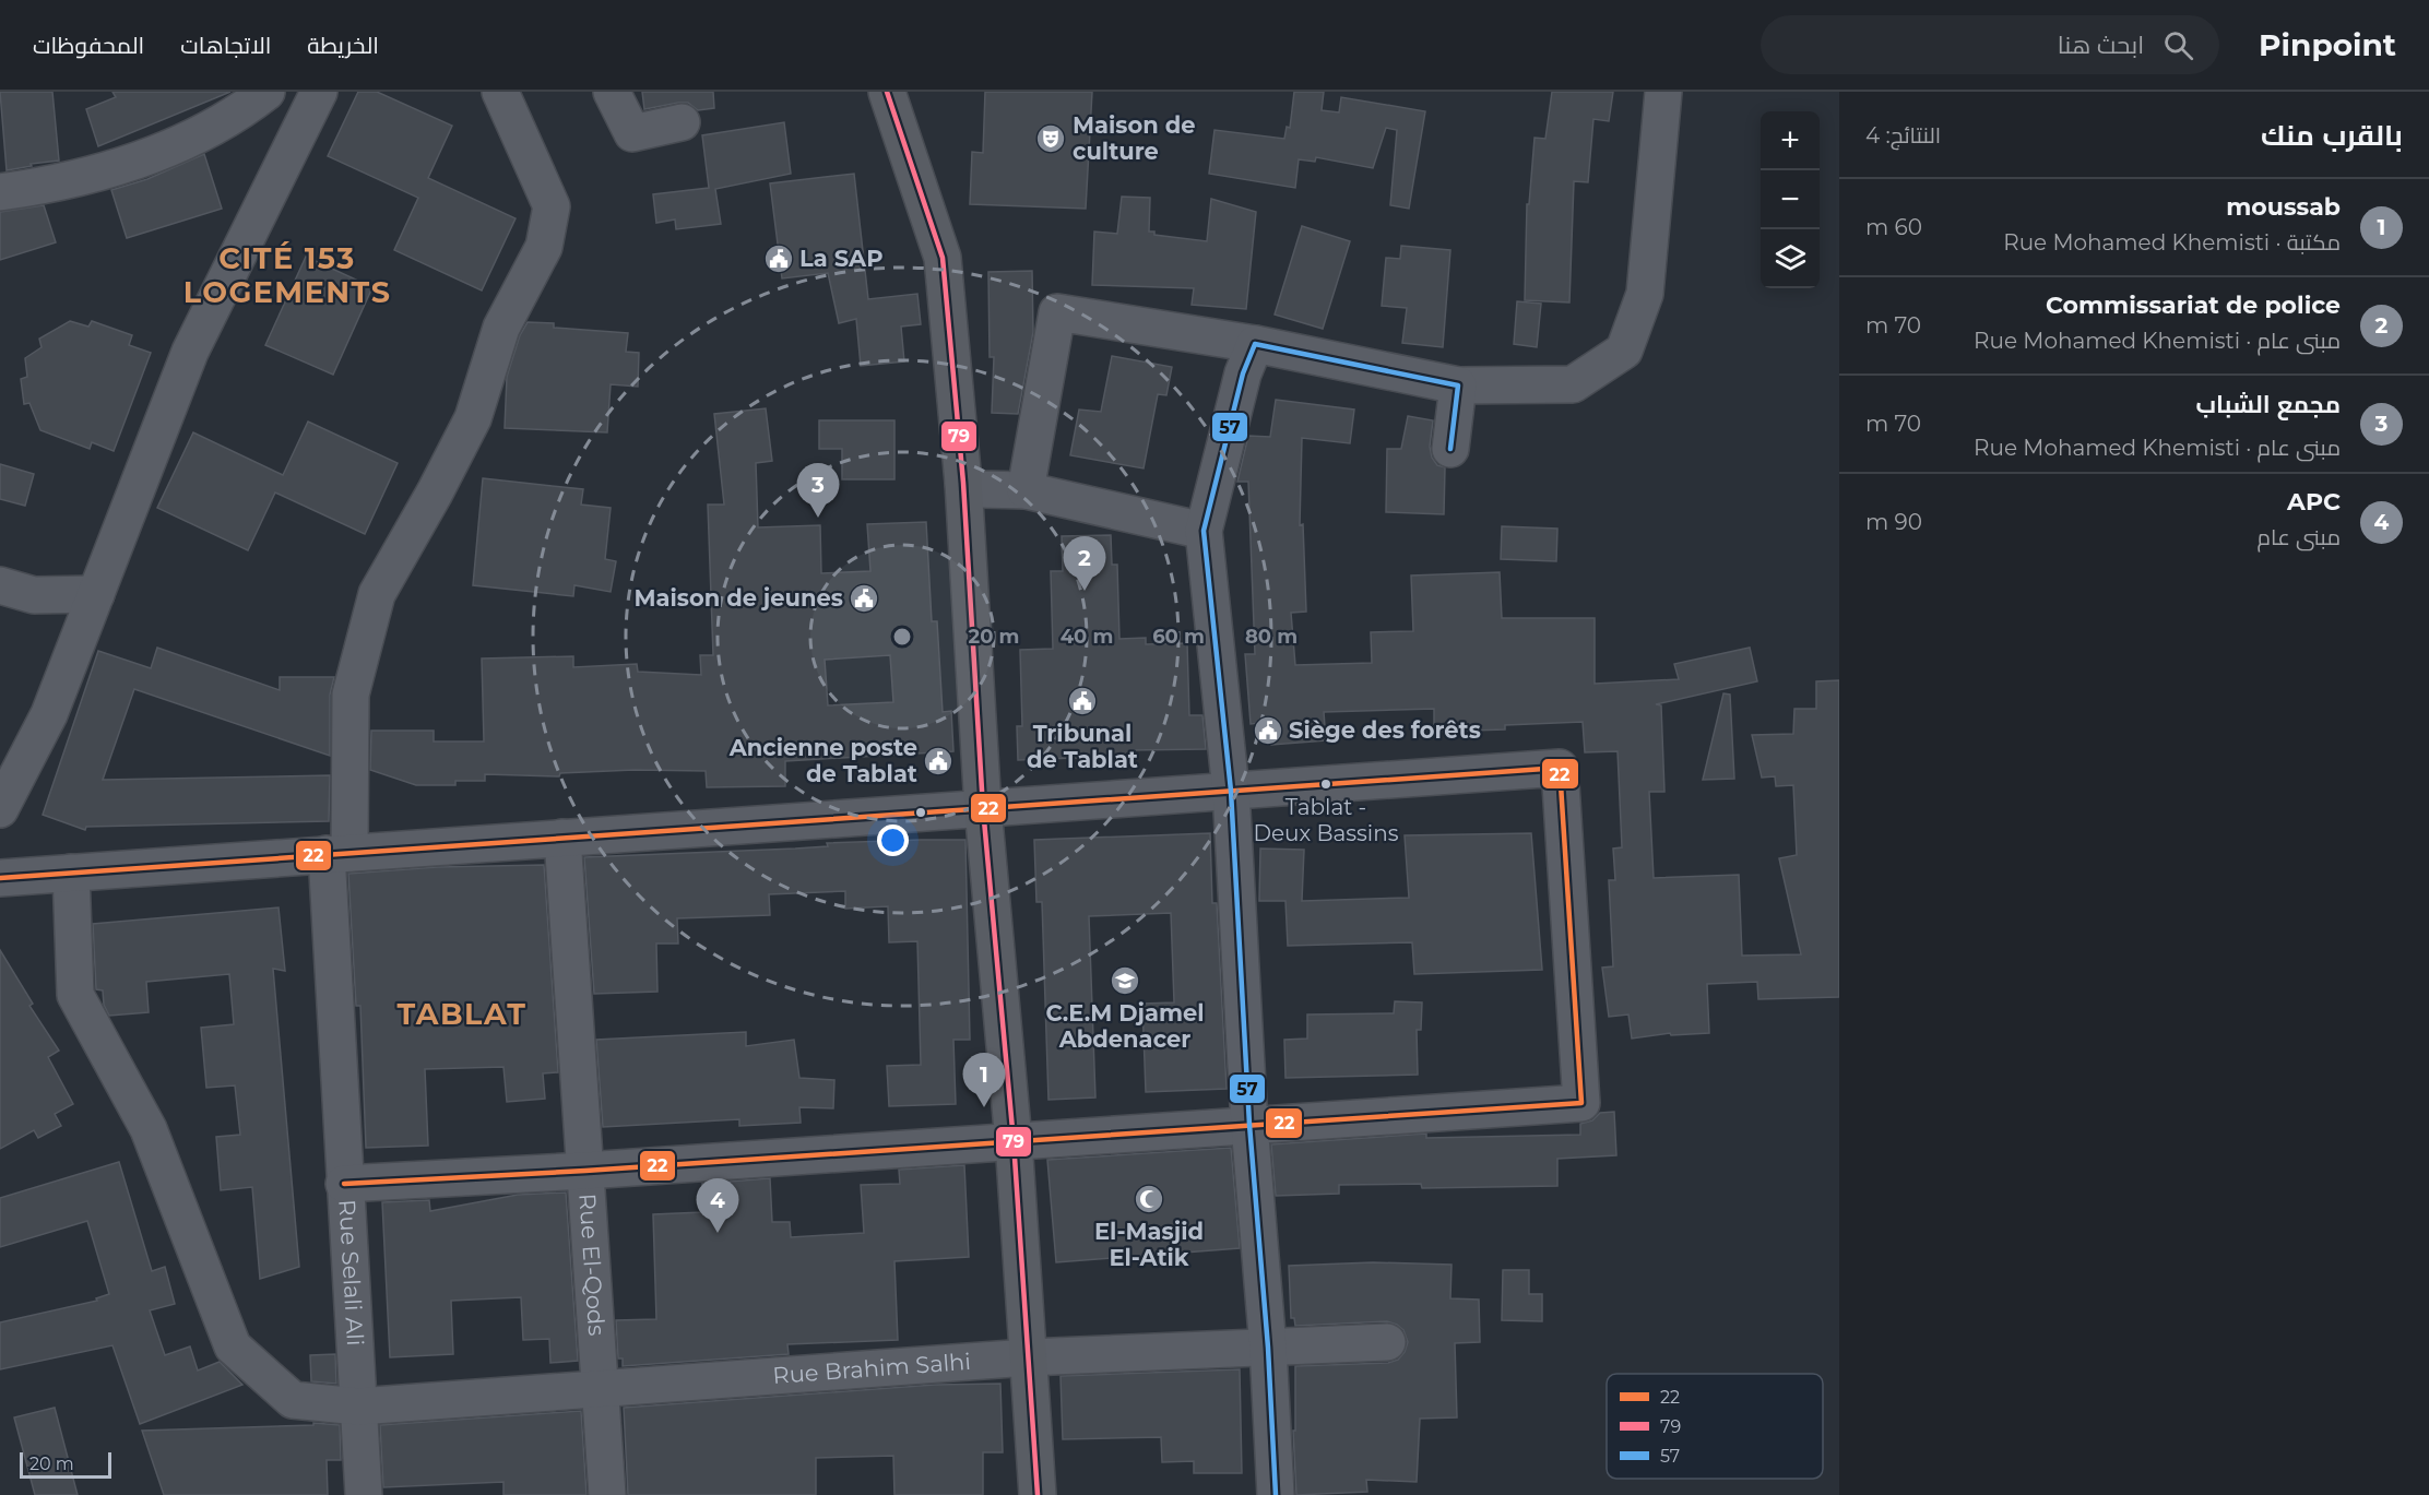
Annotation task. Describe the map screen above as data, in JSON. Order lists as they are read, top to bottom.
{
  "streets": {
    "street": ["Rue El-Qods", "Rue Selali Ali", "Rue Brahim Salhi"]
  },
  "crossings": [
    ["Rue El-Qods", "Rue Brahim Salhi"],
    ["Rue Selali Ali", "Rue Brahim Salhi"]
  ],
  "districts": ["CITÉ 153 LOGEMENTS", "TABLAT"],
  "places": {
    "theatre": ["Maison de culture"],
    "public building": [
      "La SAP",
      "Maison de jeunes",
      "Tribunal de Tablat",
      "Siège des forêts",
      "Ancienne poste de Tablat"
    ],
    "other": ["Tablat - Deux Bassins"],
    "school or university": ["C.E.M Djamel Abdenacer"],
    "mosque": ["El-Masjid El-Atik"]
  },
  "lines": ["transit line 79", "transit line 57", "transit line 22"],
  "legend": ["22", "79", "57"],
  "scale_bar": "20 m",
  "page": {
    "header": "Pinpoint",
    "search": "ابحث هنا",
    "nav": ["الخريطة", "الاتجاهات", "المحفوظات"],
    "heading": ["بالقرب منك", "النتائج: 4"],
    "map_buttons": ["+", "−"],
    "list": [
      {
        "mark": "1",
        "name": "moussab",
        "note": "مكتبة · Rue Mohamed Khemisti",
        "value": "60 m"
      },
      {
        "mark": "2",
        "name": "Commissariat de police",
        "note": "مبنى عام · Rue Mohamed Khemisti",
        "value": "70 m"
      },
      {
        "mark": "3",
        "name": "مجمع الشباب",
        "note": "مبنى عام · Rue Mohamed Khemisti",
        "value": "70 m"
      },
      {
        "mark": "4",
        "name": "APC",
        "note": "مبنى عام",
        "value": "90 m"
      }
    ],
    "pins": [
      "3",
      "2",
      "1",
      "4"
    ],
    "scale": "20 m"
  },
  "rings": [
    "20 m",
    "40 m",
    "60 m",
    "80 m"
  ]
}
